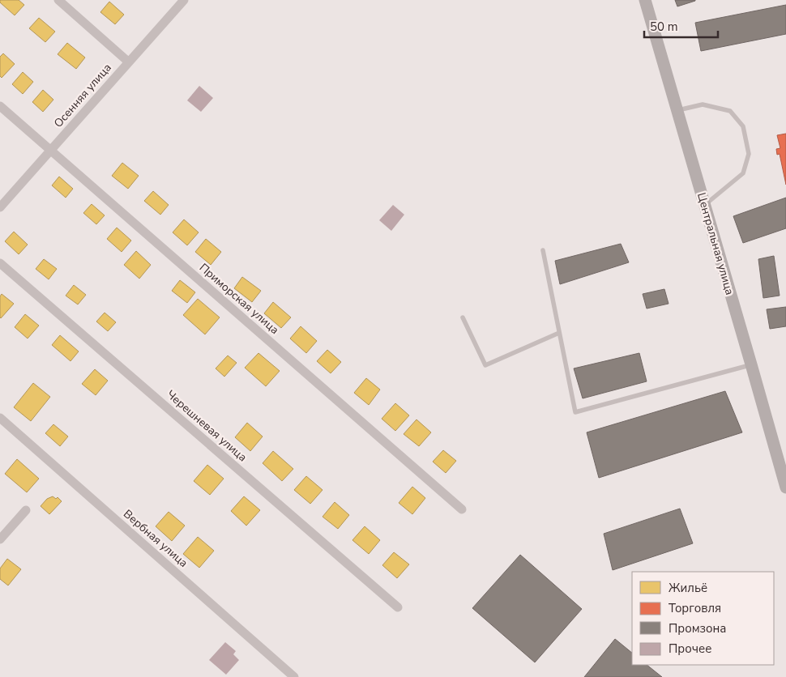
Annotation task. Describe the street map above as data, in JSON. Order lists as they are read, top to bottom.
{
  "streets": {
    "street": [
      "Осенняя улица",
      "Центральная улица",
      "Приморская улица",
      "Черешневая улица",
      "Вербная улица"
    ]
  },
  "crossings": [
    ["Осенняя улица", "Приморская улица"]
  ],
  "legend": [
    "Жильё",
    "Торговля",
    "Промзона",
    "Прочее"
  ],
  "scale_bar": "50 m"
}
